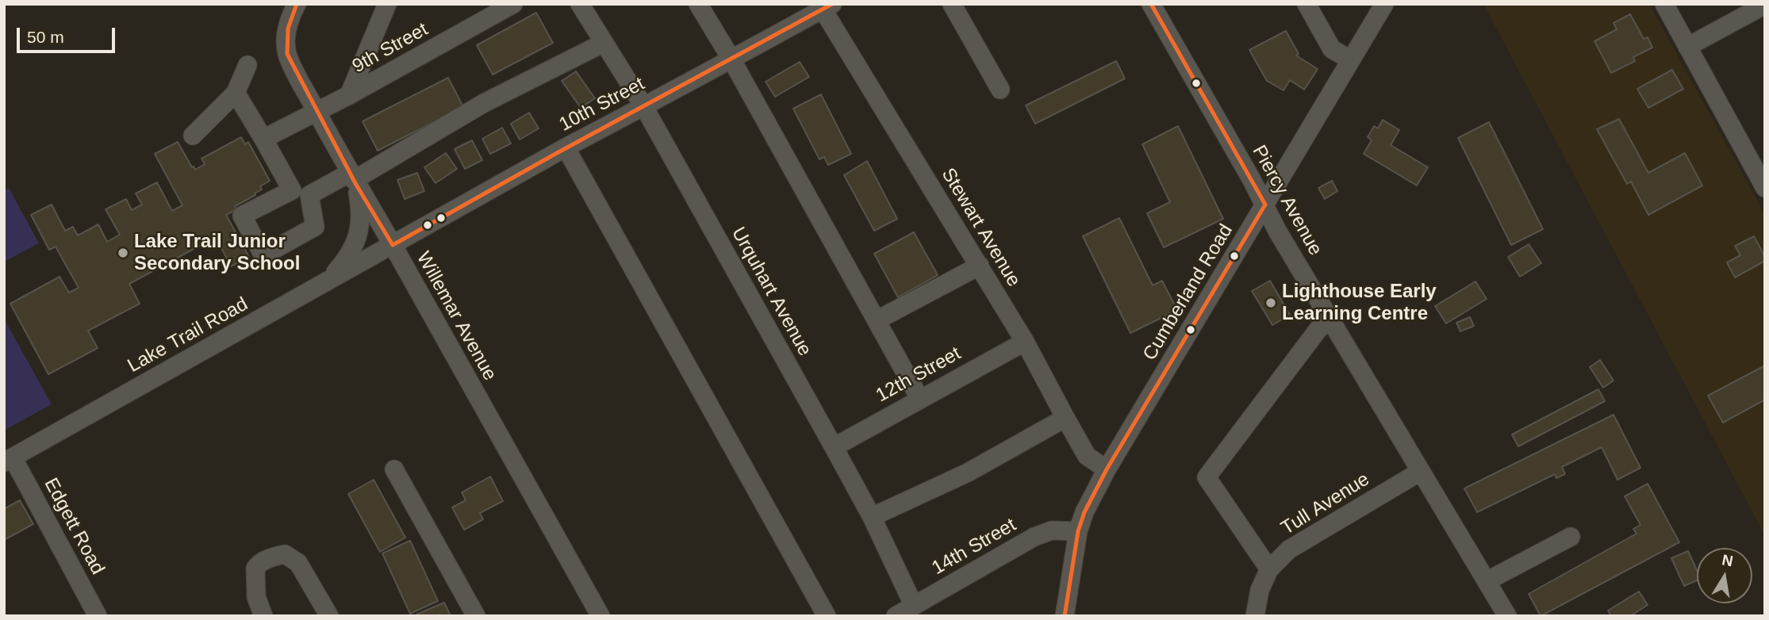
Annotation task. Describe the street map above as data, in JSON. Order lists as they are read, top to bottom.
{
  "streets": {
    "street": [
      "9th Street",
      "10th Street",
      "Piercy Avenue",
      "Stewart Avenue",
      "Urquhart Avenue",
      "Cumberland Road",
      "Willemar Avenue",
      "Lake Trail Road",
      "12th Street",
      "Tull Avenue",
      "Edgett Road",
      "14th Street"
    ]
  },
  "crossings": [
    ["9th Street", "Willemar Avenue"],
    ["10th Street", "Stewart Avenue"],
    ["10th Street", "Urquhart Avenue"],
    ["10th Street", "Willemar Avenue"],
    ["10th Street", "Lake Trail Road"],
    ["Piercy Avenue", "Cumberland Road"],
    ["Piercy Avenue", "Tull Avenue"],
    ["Stewart Avenue", "Cumberland Road"],
    ["Stewart Avenue", "12th Street"],
    ["Urquhart Avenue", "12th Street"],
    ["Urquhart Avenue", "14th Street"],
    ["Cumberland Road", "14th Street"],
    ["Willemar Avenue", "Lake Trail Road"],
    ["Lake Trail Road", "Edgett Road"]
  ],
  "places": ["Lake Trail Junior Secondary School", "Lighthouse Early Learning Centre"],
  "scale_bar": "50 m",
  "north": "top"
}
